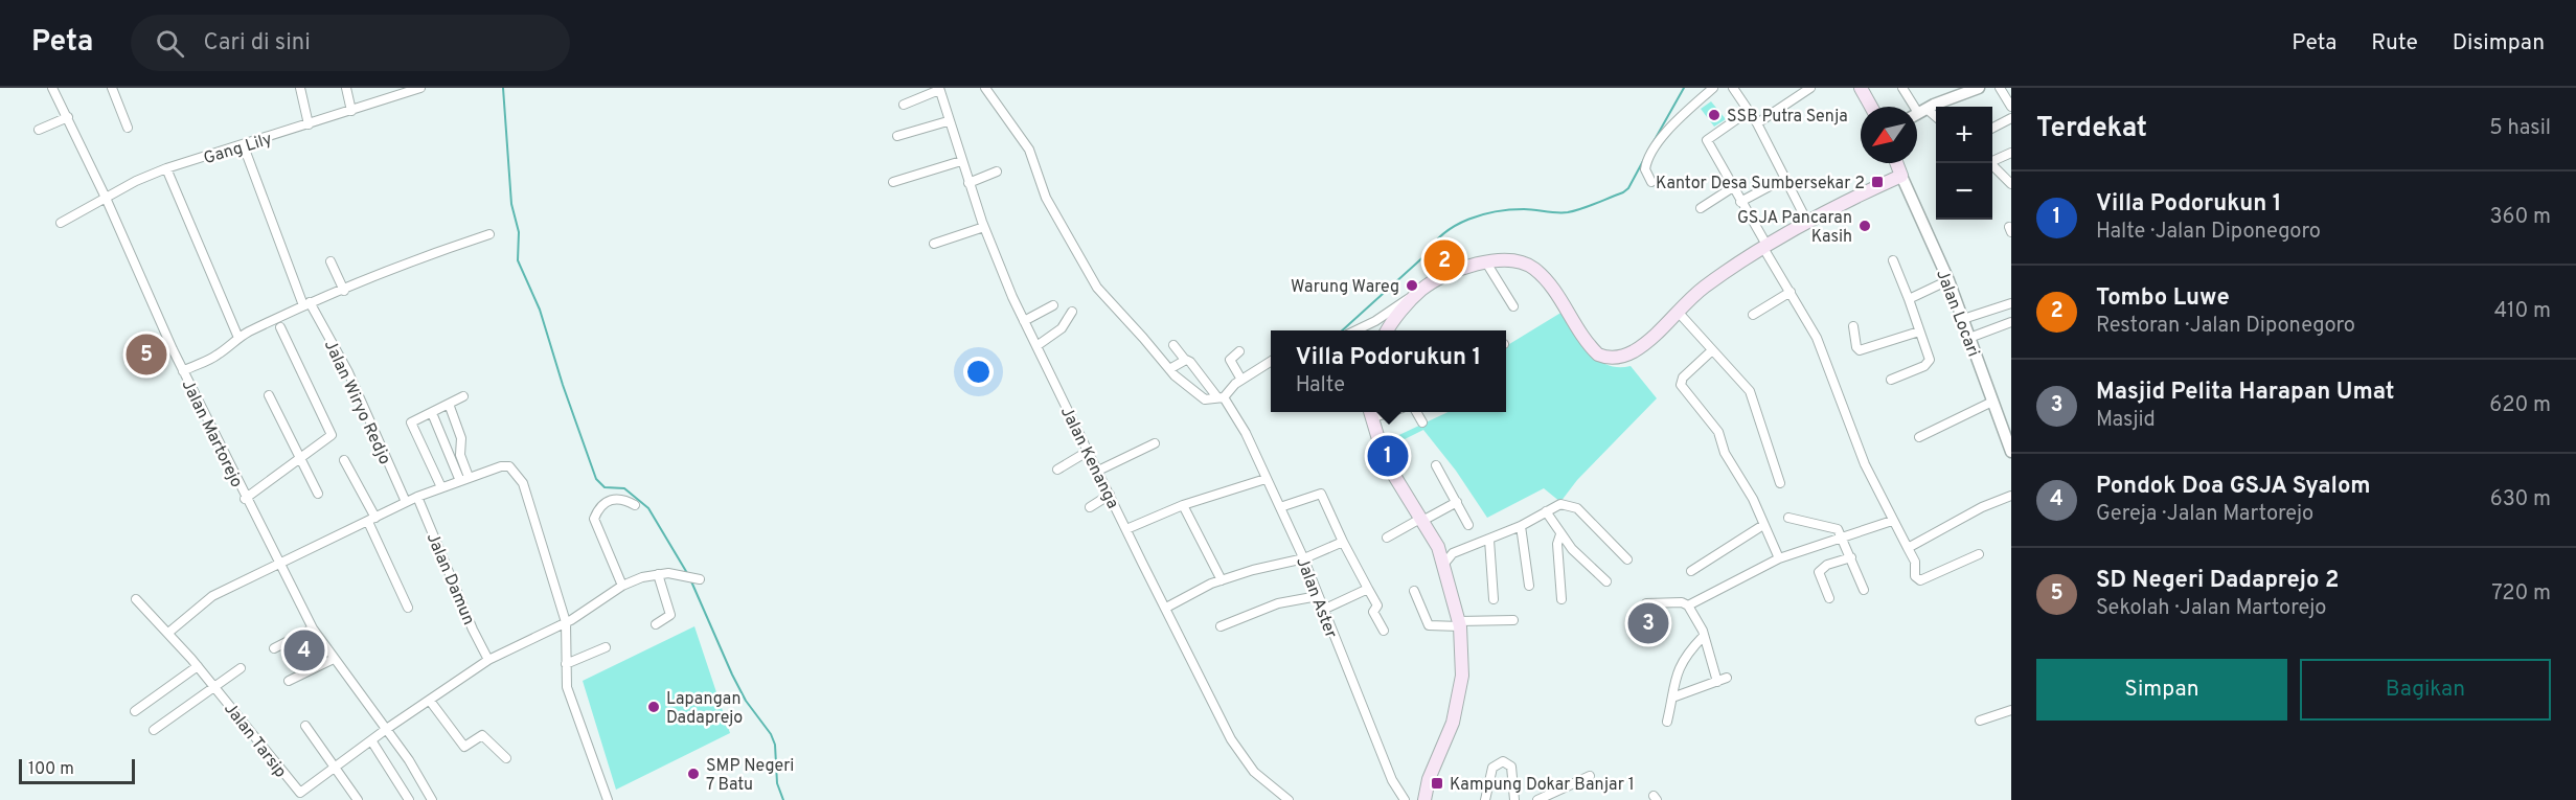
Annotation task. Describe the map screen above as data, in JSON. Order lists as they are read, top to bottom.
{
  "streets": {
    "street": [
      "Gang Lily",
      "Jalan Locari",
      "Jalan Wiryo Redjo",
      "Jalan Martorejo",
      "Jalan Kenanga",
      "Jalan Damun",
      "Jalan Aster",
      "Jalan Tarsip"
    ]
  },
  "crossings": [
    ["Gang Lily", "Jalan Wiryo Redjo"],
    ["Gang Lily", "Jalan Martorejo"],
    ["Jalan Martorejo", "Jalan Tarsip"],
    ["Jalan Damun", "Jalan Tarsip"]
  ],
  "places": {
    "other": [
      "SSB Putra Senja",
      "GSJA Pancaran Kasih",
      "Warung Wareg",
      "Lapangan Dadaprejo",
      "SMP Negeri 7 Batu"
    ],
    "transit": ["Kantor Desa Sumbersekar 2", "Kampung Dokar Banjar 1"]
  },
  "scale_bar": "100 m",
  "north": "bottom left",
  "page": {
    "header": "Peta",
    "search": "Cari di sini",
    "nav": ["Peta", "Rute", "Disimpan"],
    "heading": ["Terdekat", "5 hasil"],
    "map_buttons": ["+", "−"],
    "list": [
      {
        "mark": "1",
        "name": "Villa Podorukun 1",
        "note": "Halte · Jalan Diponegoro",
        "value": "360 m"
      },
      {
        "mark": "2",
        "name": "Tombo Luwe",
        "note": "Restoran · Jalan Diponegoro",
        "value": "410 m"
      },
      {
        "mark": "3",
        "name": "Masjid Pelita Harapan Umat",
        "note": "Masjid",
        "value": "620 m"
      },
      {
        "mark": "4",
        "name": "Pondok Doa GSJA Syalom",
        "note": "Gereja · Jalan Martorejo",
        "value": "630 m"
      },
      {
        "mark": "5",
        "name": "SD Negeri Dadaprejo 2",
        "note": "Sekolah · Jalan Martorejo",
        "value": "720 m"
      }
    ],
    "pins": [
      "2",
      "5",
      "1",
      "3",
      "4"
    ],
    "popup": ["Villa Podorukun 1", "Halte"],
    "buttons": ["Simpan", "Bagikan"],
    "scale": "100 m"
  }
}
